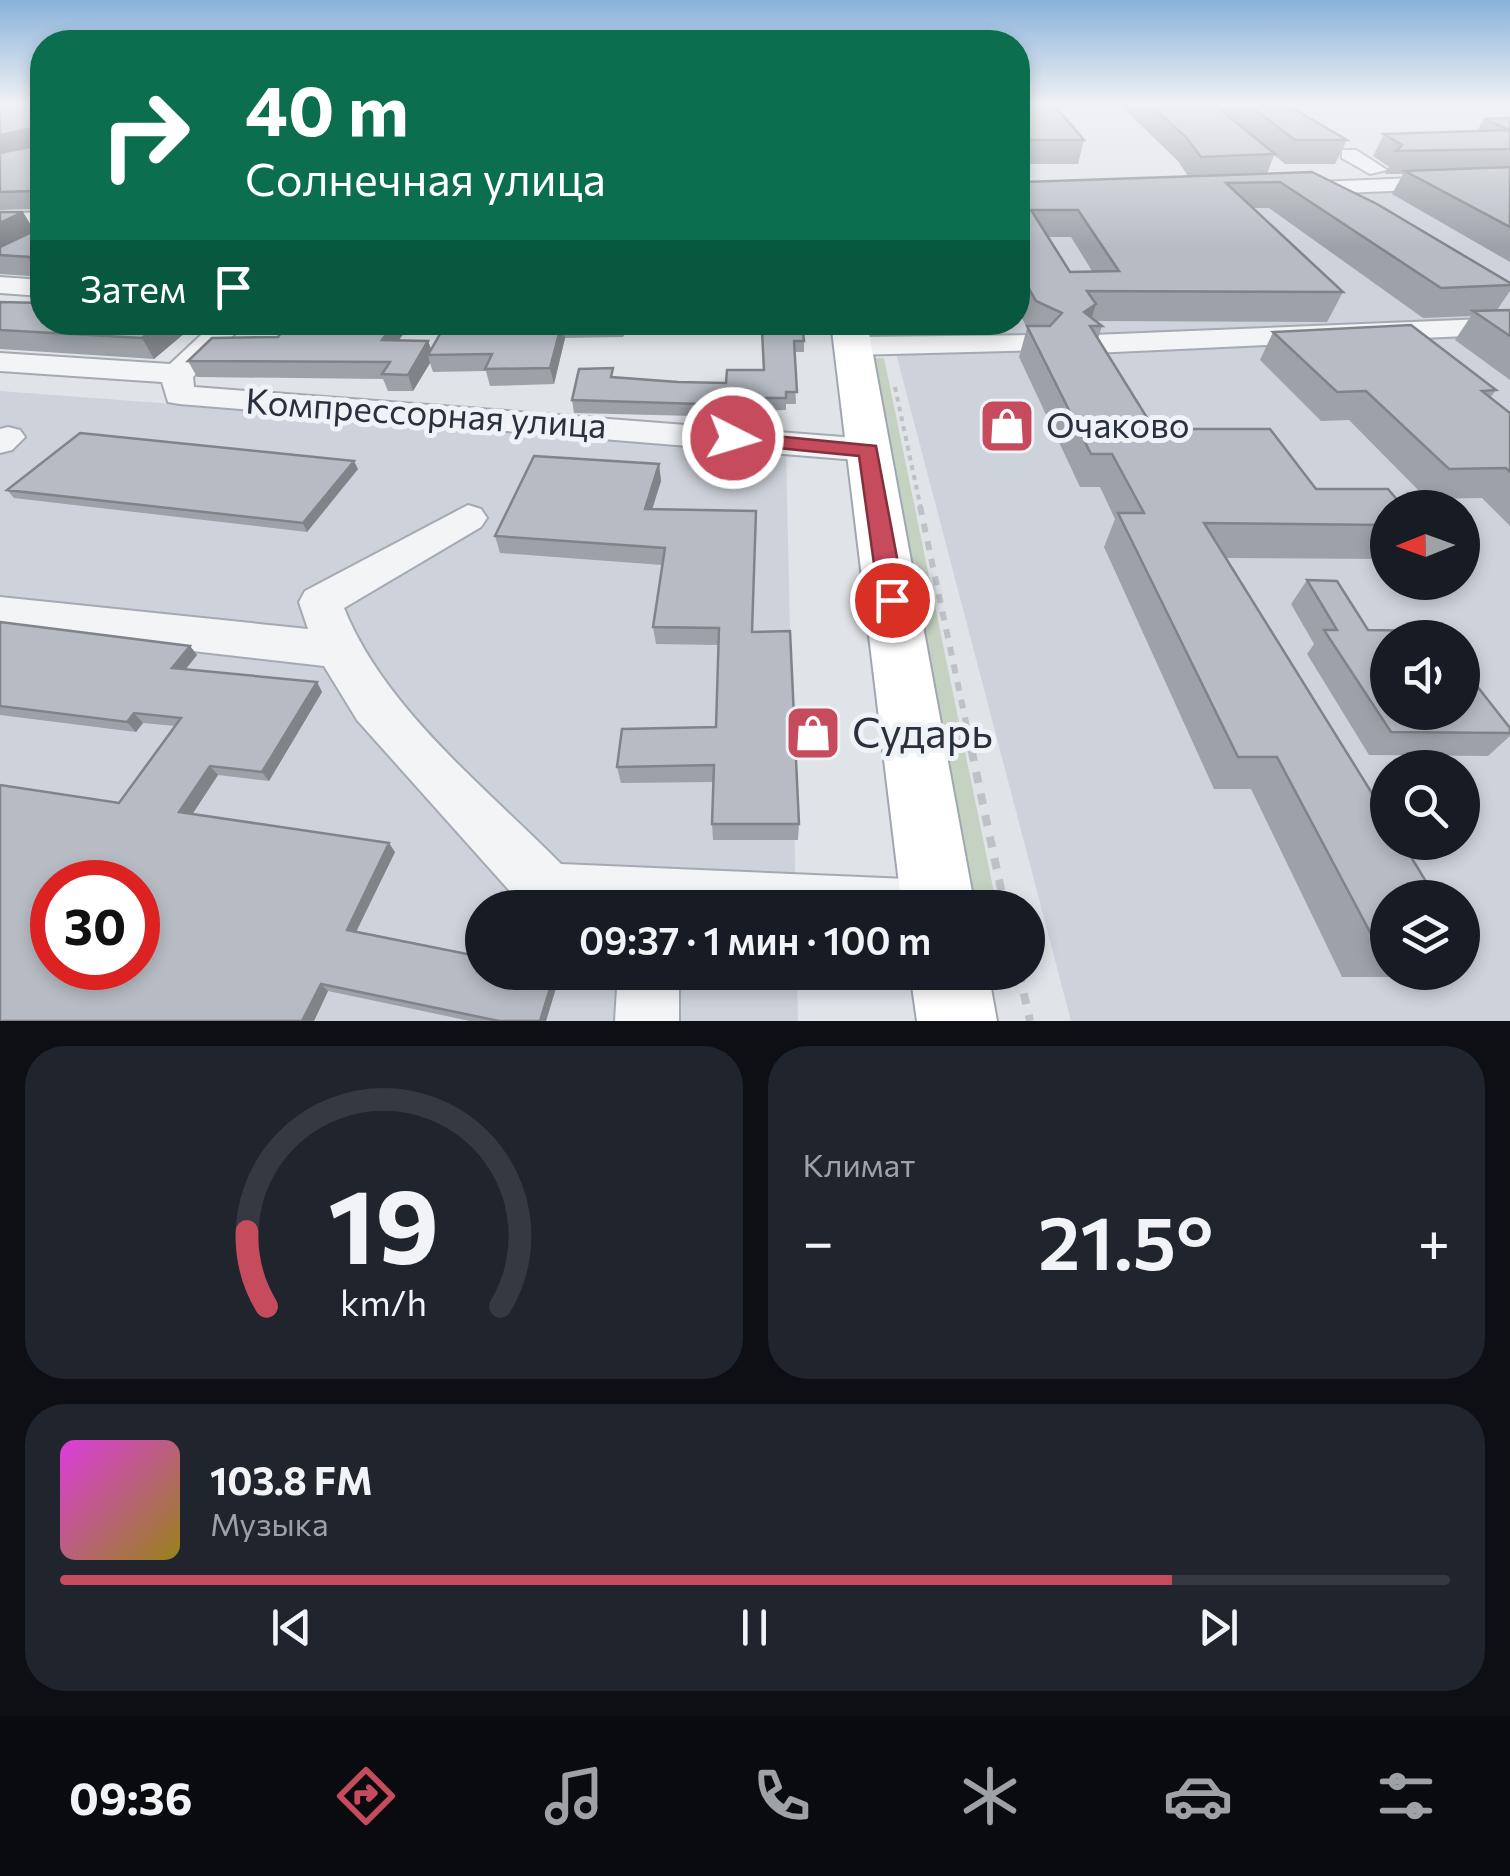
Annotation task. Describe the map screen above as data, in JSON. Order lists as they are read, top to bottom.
{
  "streets": {
    "street": ["Компрессорная улица"]
  },
  "places": {
    "shop": ["Очаково", "Сударь"]
  },
  "north": "left",
  "page": {
    "turn": ["40 m", "Солнечная улица"],
    "then": "Затем",
    "limit": "30",
    "trip": "09:37 · 1 мин · 100 m",
    "tile": "Климат",
    "heat": ["−", "21.5°", "+"],
    "song": ["103.8 FM", "Музыка"],
    "tabs": "09:36",
    "gauge": ["19", "km/h"]
  }
}
